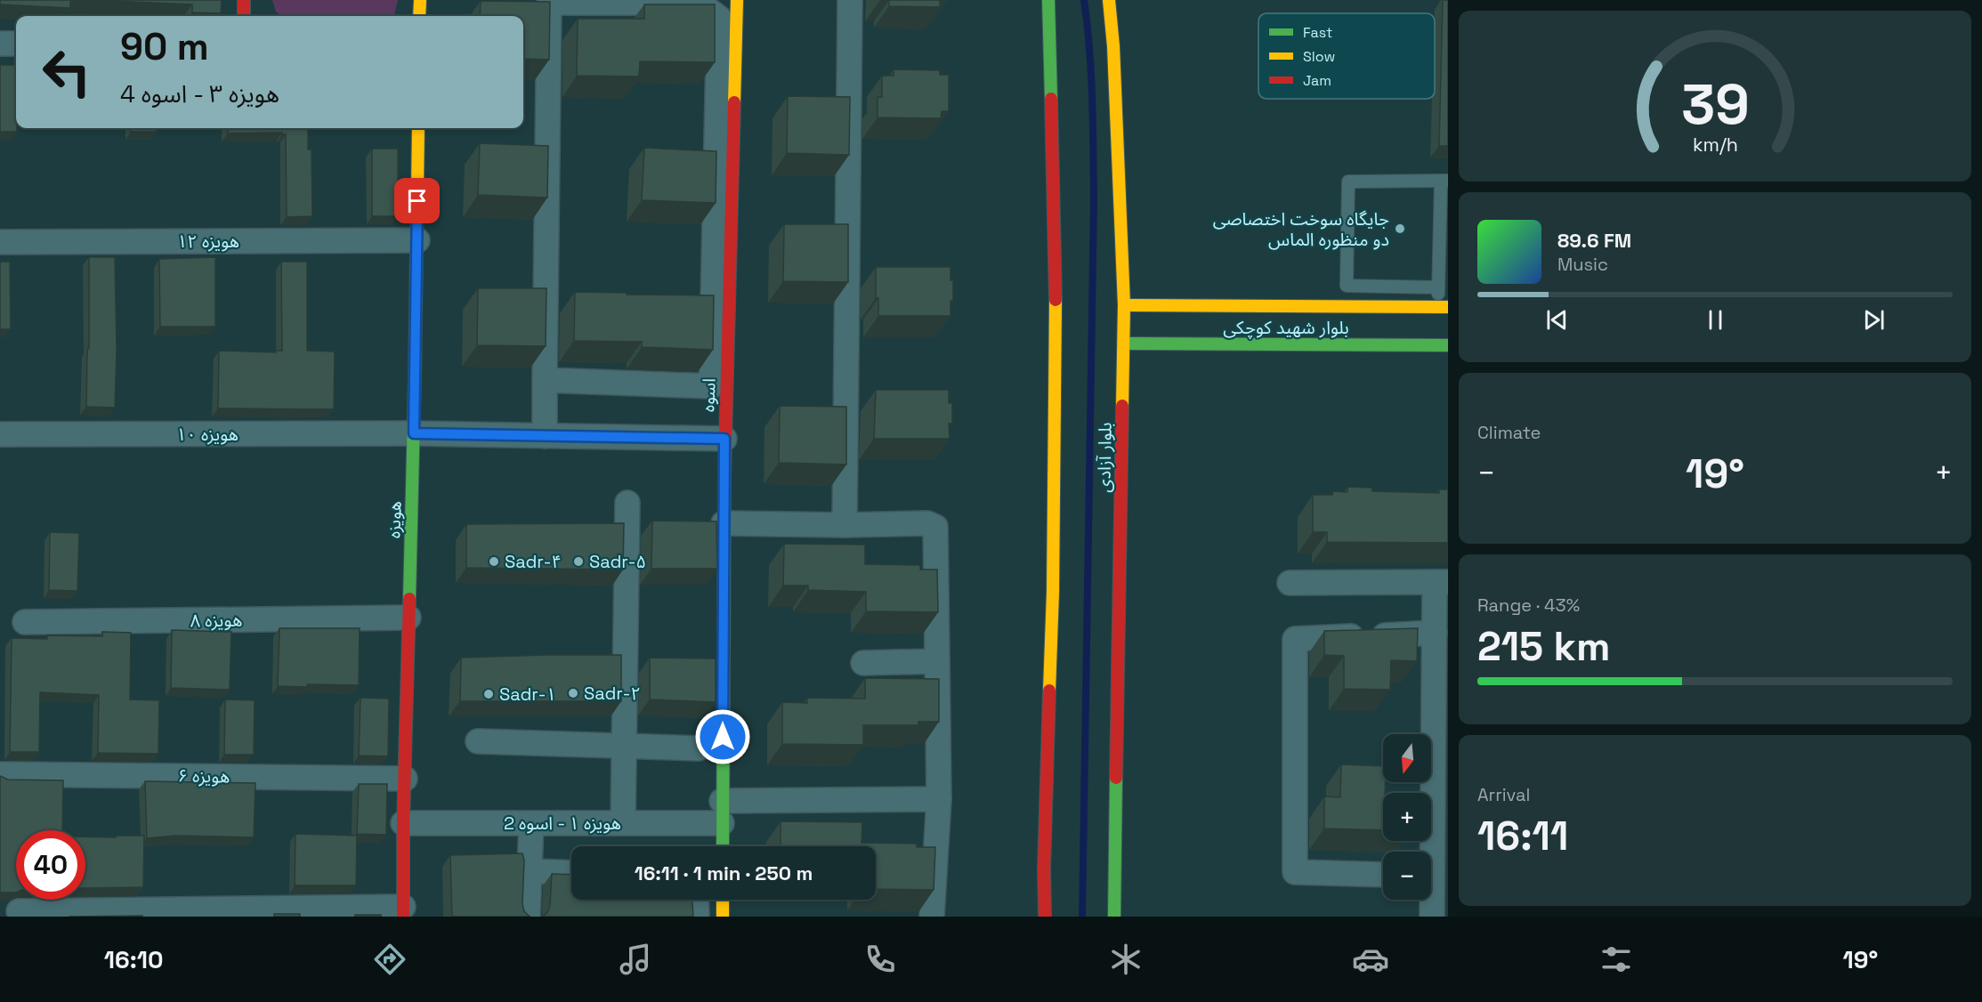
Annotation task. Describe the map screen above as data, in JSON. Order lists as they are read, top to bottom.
{
  "streets": {
    "street": [
      "هویزه ۱۲",
      "بلوار شهید کوچکی",
      "اسوه",
      "هویزه ۱۰",
      "بلوار آزادی",
      "هویزه",
      "هویزه ۸",
      "هویزه ۶",
      "هویزه ۱ - اسوه 2"
    ]
  },
  "crossings": [
    ["هویزه ۱۲", "هویزه"],
    ["بلوار شهید کوچکی", "بلوار آزادی"],
    ["اسوه", "هویزه ۱۰"],
    ["اسوه", "هویزه ۱ - اسوه 2"],
    ["هویزه ۱۰", "هویزه"],
    ["هویزه", "هویزه ۸"],
    ["هویزه", "هویزه ۶"],
    ["هویزه", "هویزه ۱ - اسوه 2"]
  ],
  "places": [
    "جایگاه سوخت اختصاصی دو منظوره الماس",
    "Sadr-۴",
    "Sadr-۵",
    "Sadr-۲",
    "Sadr-۱"
  ],
  "legend": ["Fast", "Slow", "Jam"],
  "north": "bottom",
  "page": {
    "turn": ["90 m", "هویزه ۳ - اسوه 4"],
    "song": ["89.6 FM", "Music"],
    "tile": [
      "Climate",
      ["Range · 43%", "215 km"],
      ["Arrival", "16:11"]
    ],
    "heat": ["−", "19°", "+"],
    "map_buttons": ["+", "−"],
    "limit": "40",
    "trip": "16:11 · 1 min · 250 m",
    "tabs": ["16:10", "19°"],
    "gauge": ["39", "km/h"]
  }
}
